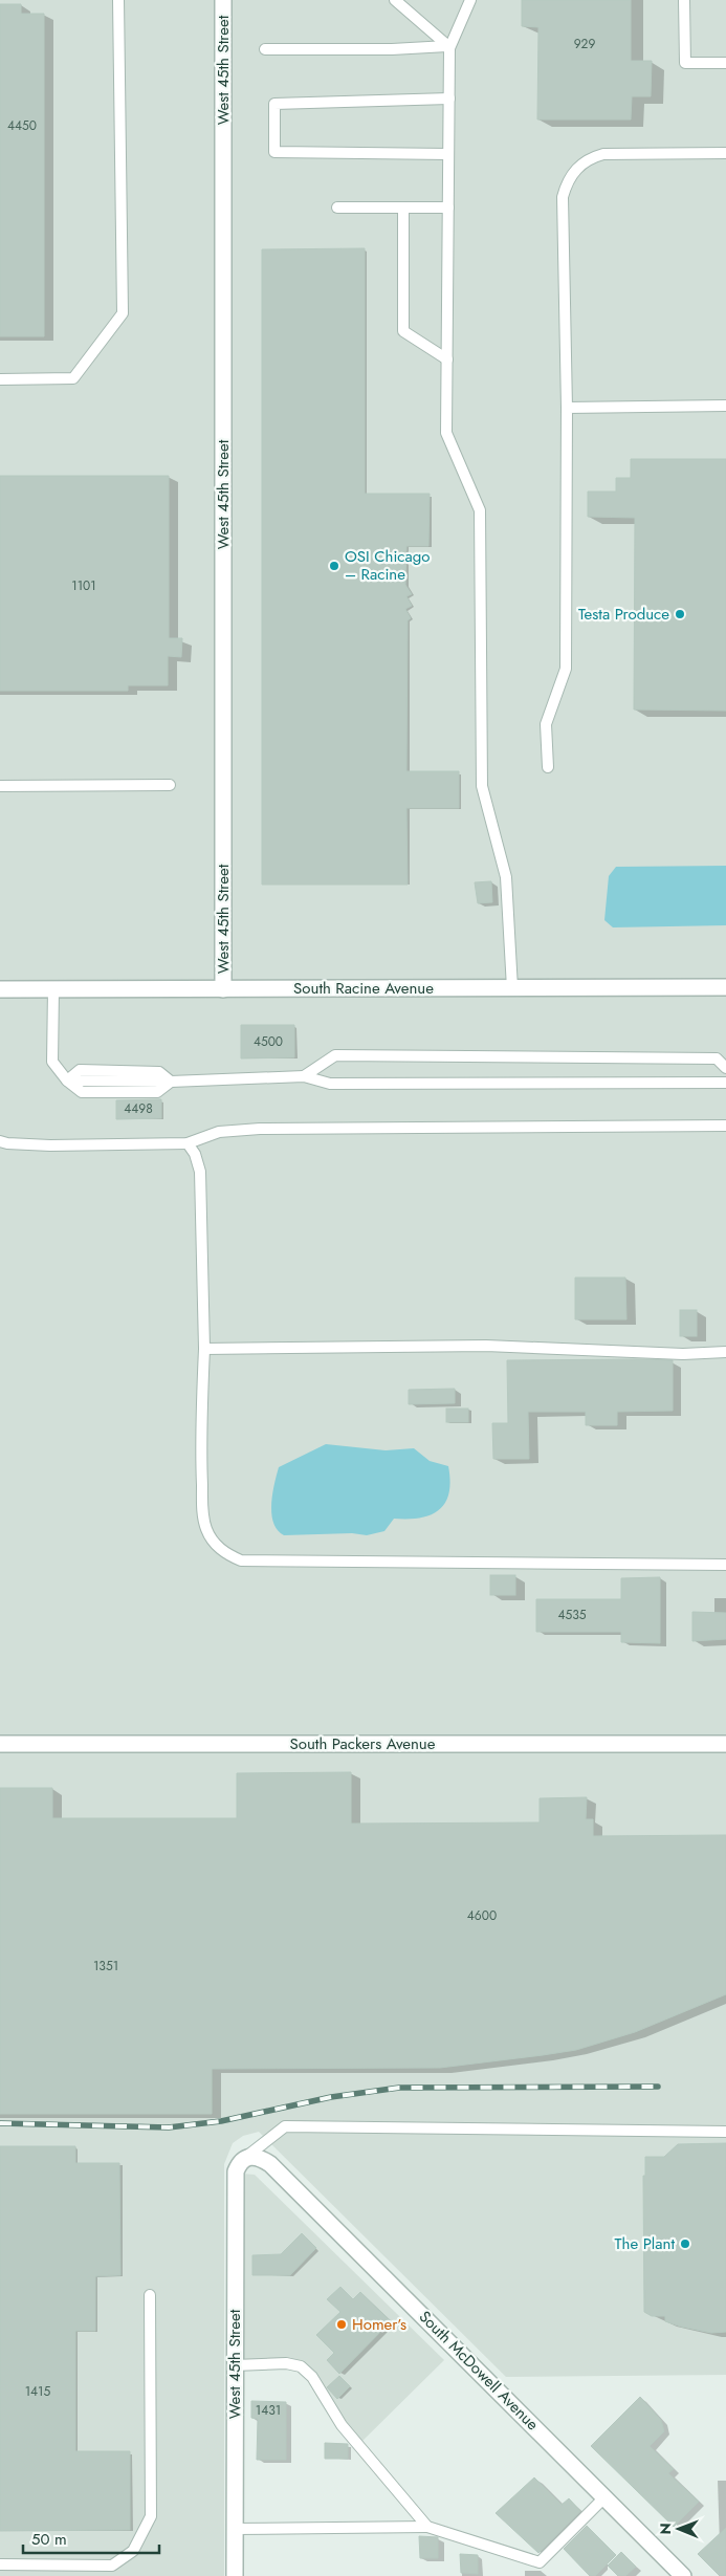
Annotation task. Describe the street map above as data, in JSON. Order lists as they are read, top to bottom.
{
  "streets": {
    "street": [
      "West 45th Street",
      "South Racine Avenue",
      "South Packers Avenue",
      "South McDowell Avenue"
    ]
  },
  "crossings": [
    ["West 45th Street", "South Racine Avenue"],
    ["West 45th Street", "South McDowell Avenue"]
  ],
  "places": [
    "OSI Chicago – Racine",
    "Testa Produce",
    "The Plant",
    "Homer’s"
  ],
  "house_numbers": [
    "929",
    "4450",
    "1101",
    "4500",
    "4498",
    "4535",
    "4600",
    "1351",
    "1415",
    "1431"
  ],
  "scale_bar": "50 m",
  "north": "left"
}
